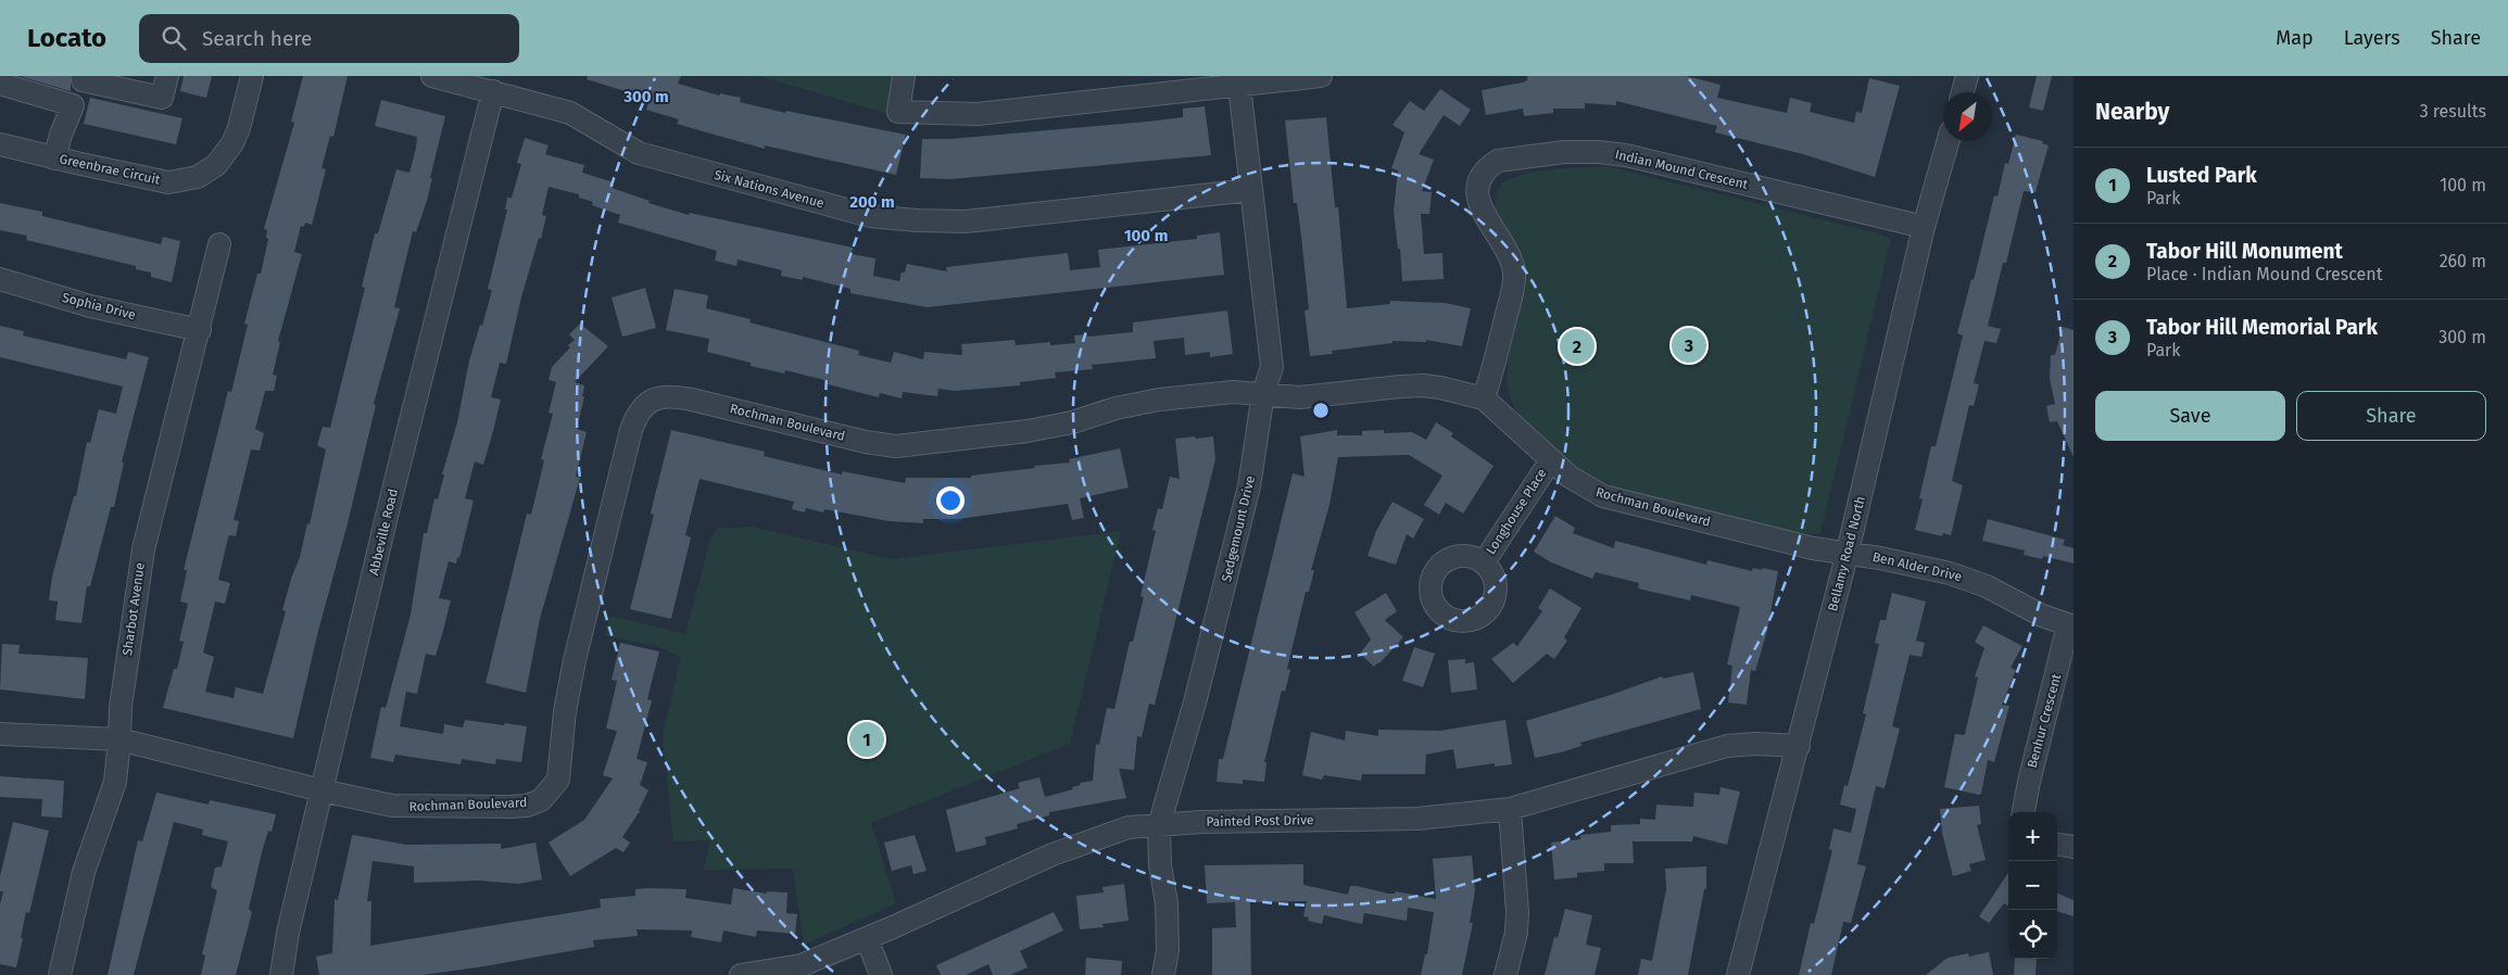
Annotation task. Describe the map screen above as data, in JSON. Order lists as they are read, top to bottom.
{
  "streets": {
    "street": [
      "Greenbrae Circuit",
      "Indian Mound Crescent",
      "Six Nations Avenue",
      "Sophia Drive",
      "Rochman Boulevard",
      "Longhouse Place",
      "Sedgemount Drive",
      "Abbeville Road",
      "Bellamy Road North",
      "Ben Alder Drive",
      "Sharbot Avenue",
      "Benhur Crescent",
      "Painted Post Drive"
    ]
  },
  "crossings": [
    ["Indian Mound Crescent", "Rochman Boulevard"],
    ["Indian Mound Crescent", "Bellamy Road North"],
    ["Six Nations Avenue", "Sedgemount Drive"],
    ["Six Nations Avenue", "Abbeville Road"],
    ["Sophia Drive", "Sharbot Avenue"],
    ["Rochman Boulevard", "Longhouse Place"],
    ["Rochman Boulevard", "Sedgemount Drive"],
    ["Rochman Boulevard", "Abbeville Road"],
    ["Rochman Boulevard", "Bellamy Road North"],
    ["Rochman Boulevard", "Ben Alder Drive"],
    ["Rochman Boulevard", "Sharbot Avenue"],
    ["Sedgemount Drive", "Painted Post Drive"],
    ["Bellamy Road North", "Ben Alder Drive"],
    ["Bellamy Road North", "Painted Post Drive"],
    ["Ben Alder Drive", "Benhur Crescent"]
  ],
  "north": "bottom left",
  "page": {
    "header": "Locato",
    "search": "Search here",
    "nav": ["Map", "Layers", "Share"],
    "heading": ["Nearby", "3 results"],
    "list": [
      {
        "mark": "1",
        "name": "Lusted Park",
        "note": "Park",
        "value": "100 m"
      },
      {
        "mark": "2",
        "name": "Tabor Hill Monument",
        "note": "Place · Indian Mound Crescent",
        "value": "260 m"
      },
      {
        "mark": "3",
        "name": "Tabor Hill Memorial Park",
        "note": "Park",
        "value": "300 m"
      }
    ],
    "pins": ["3", "2", "1"],
    "buttons": ["Save", "Share"],
    "map_buttons": ["+", "−"]
  },
  "rings": ["300 m", "200 m", "100 m"]
}
